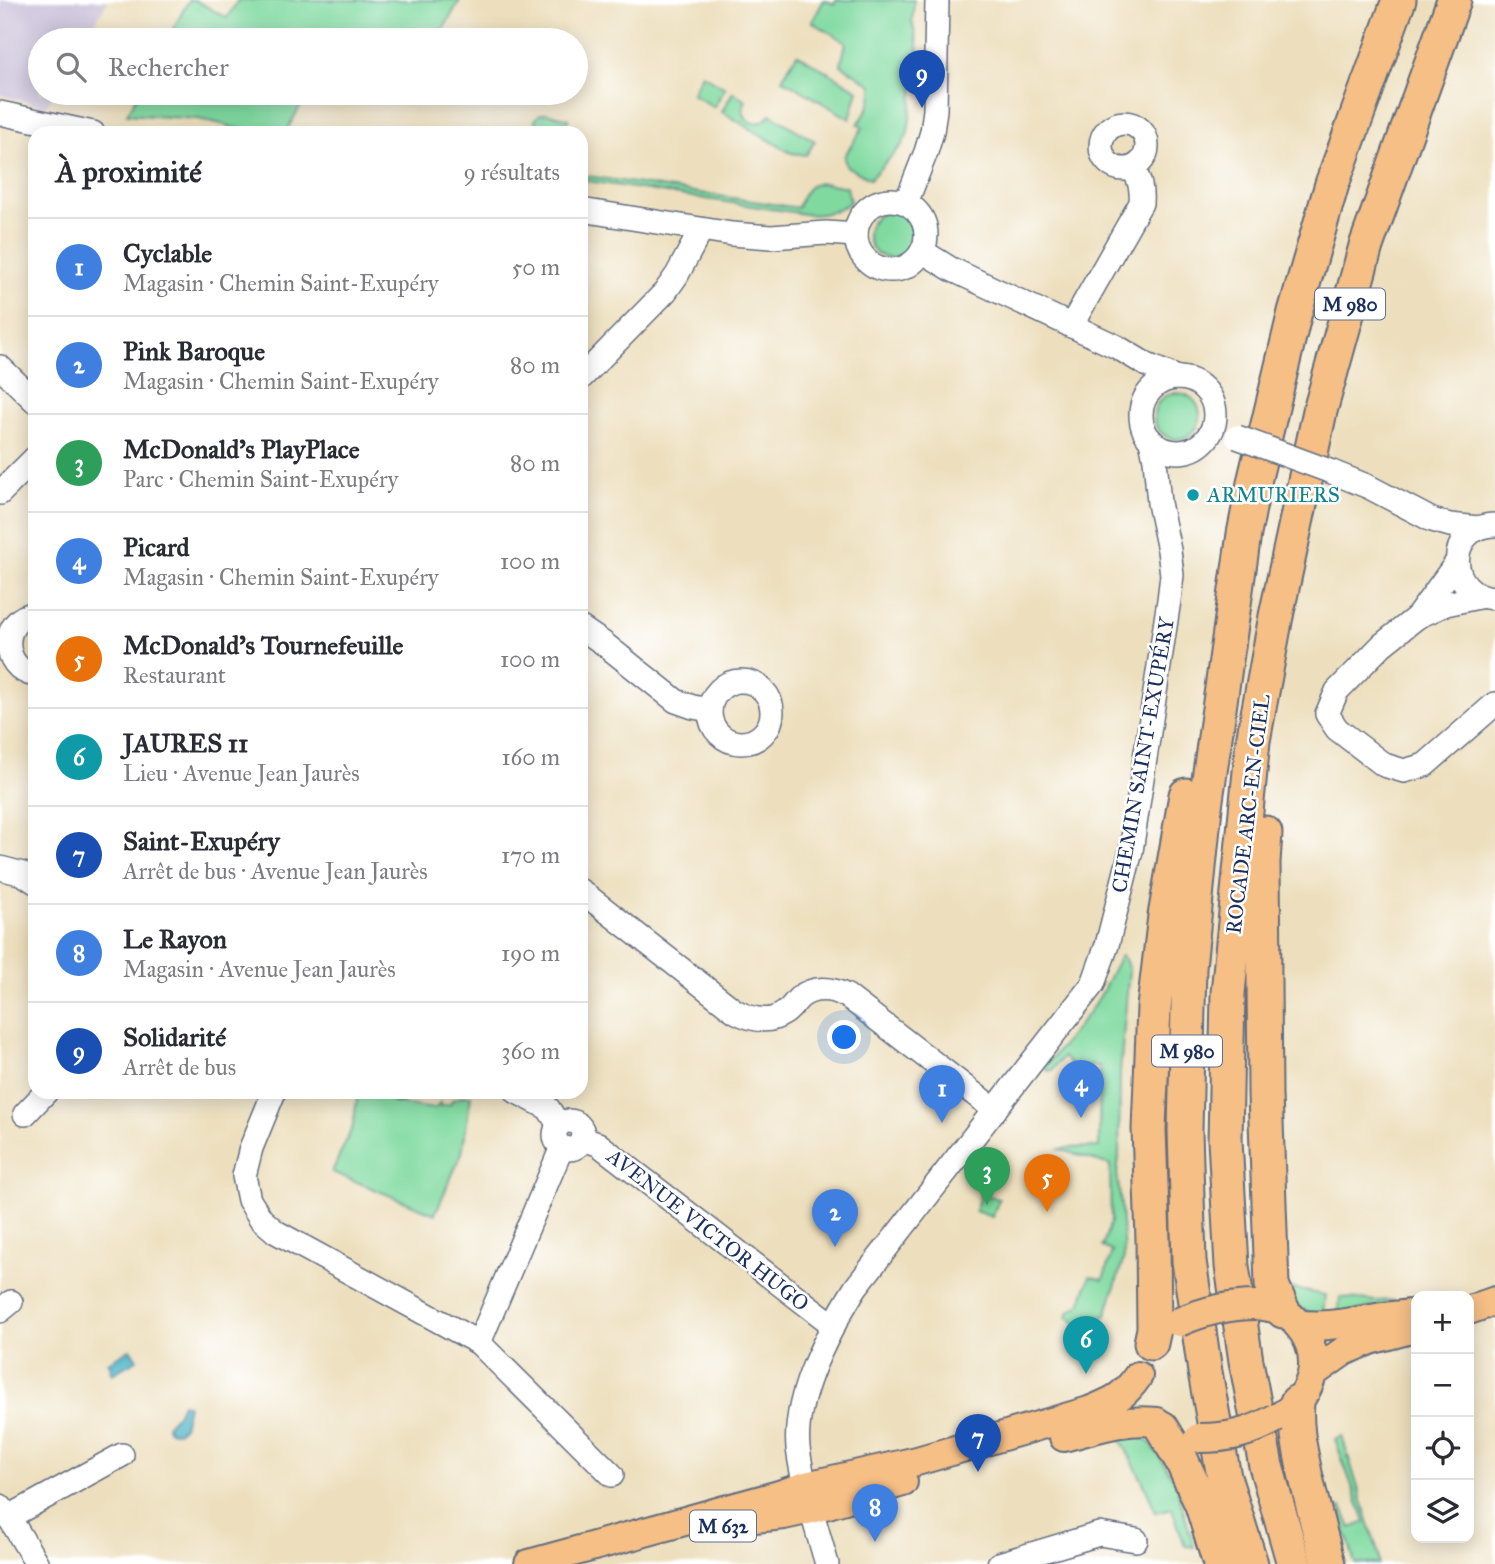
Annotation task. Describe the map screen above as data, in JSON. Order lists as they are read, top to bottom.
{
  "streets": {
    "highway": ["M 980", "ROCADE ARC-EN-CIEL"],
    "main road": ["M 632"],
    "street": ["CHEMIN SAINT-EXUPÉRY", "AVENUE VICTOR HUGO"]
  },
  "crossings": [
    ["CHEMIN SAINT-EXUPÉRY", "AVENUE VICTOR HUGO"],
    ["CHEMIN SAINT-EXUPÉRY", "M 632"]
  ],
  "places": ["ARMURIERS"],
  "page": {
    "search": "Rechercher",
    "pins": [
      "9",
      "4",
      "1",
      "3",
      "5",
      "2",
      "6",
      "7",
      "8"
    ],
    "heading": ["À proximité", "9 résultats"],
    "list": [
      {
        "mark": "1",
        "name": "Cyclable",
        "note": "Magasin · Chemin Saint-Exupéry",
        "value": "50 m"
      },
      {
        "mark": "2",
        "name": "Pink Baroque",
        "note": "Magasin · Chemin Saint-Exupéry",
        "value": "80 m"
      },
      {
        "mark": "3",
        "name": "McDonald's PlayPlace",
        "note": "Parc · Chemin Saint-Exupéry",
        "value": "80 m"
      },
      {
        "mark": "4",
        "name": "Picard",
        "note": "Magasin · Chemin Saint-Exupéry",
        "value": "100 m"
      },
      {
        "mark": "5",
        "name": "McDonald's Tournefeuille",
        "note": "Restaurant",
        "value": "100 m"
      },
      {
        "mark": "6",
        "name": "JAURES 11",
        "note": "Lieu · Avenue Jean Jaurès",
        "value": "160 m"
      },
      {
        "mark": "7",
        "name": "Saint-Exupéry",
        "note": "Arrêt de bus · Avenue Jean Jaurès",
        "value": "170 m"
      },
      {
        "mark": "8",
        "name": "Le Rayon",
        "note": "Magasin · Avenue Jean Jaurès",
        "value": "190 m"
      },
      {
        "mark": "9",
        "name": "Solidarité",
        "note": "Arrêt de bus",
        "value": "360 m"
      }
    ],
    "map_buttons": ["+", "−"]
  }
}
